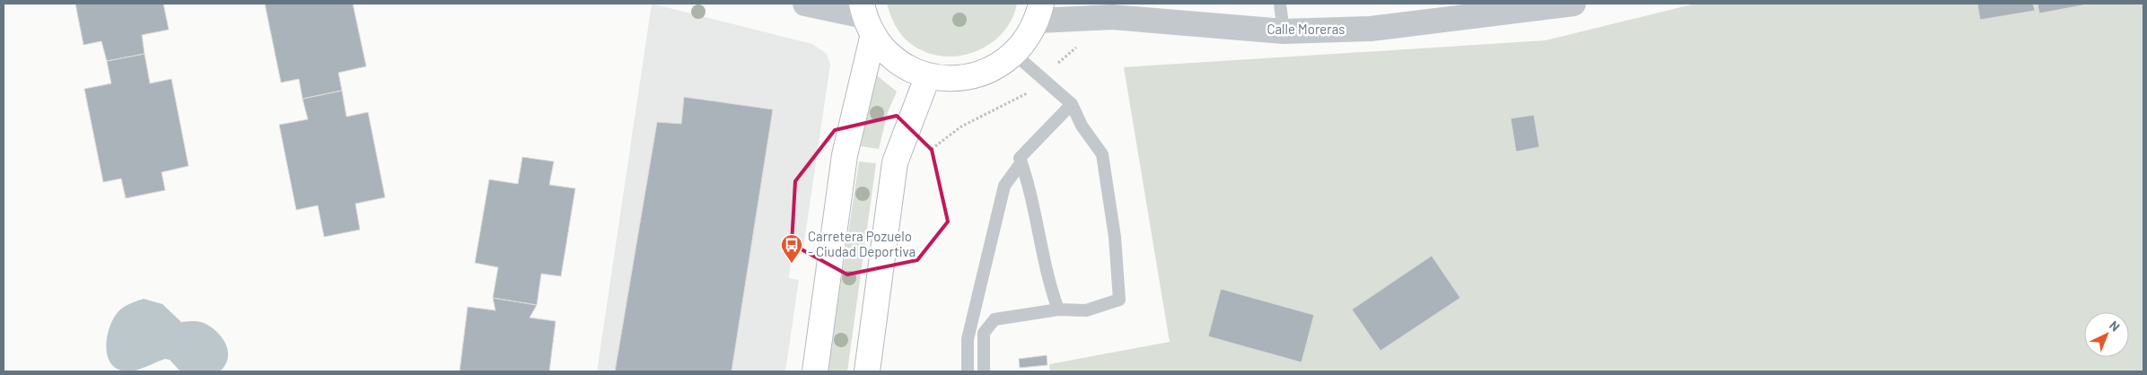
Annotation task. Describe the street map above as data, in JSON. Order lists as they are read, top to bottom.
{
  "streets": {
    "street": ["Calle Moreras"]
  },
  "places": {
    "bus stop": ["Carretera Pozuelo - Ciudad Deportiva"]
  },
  "north": "top right"
}
